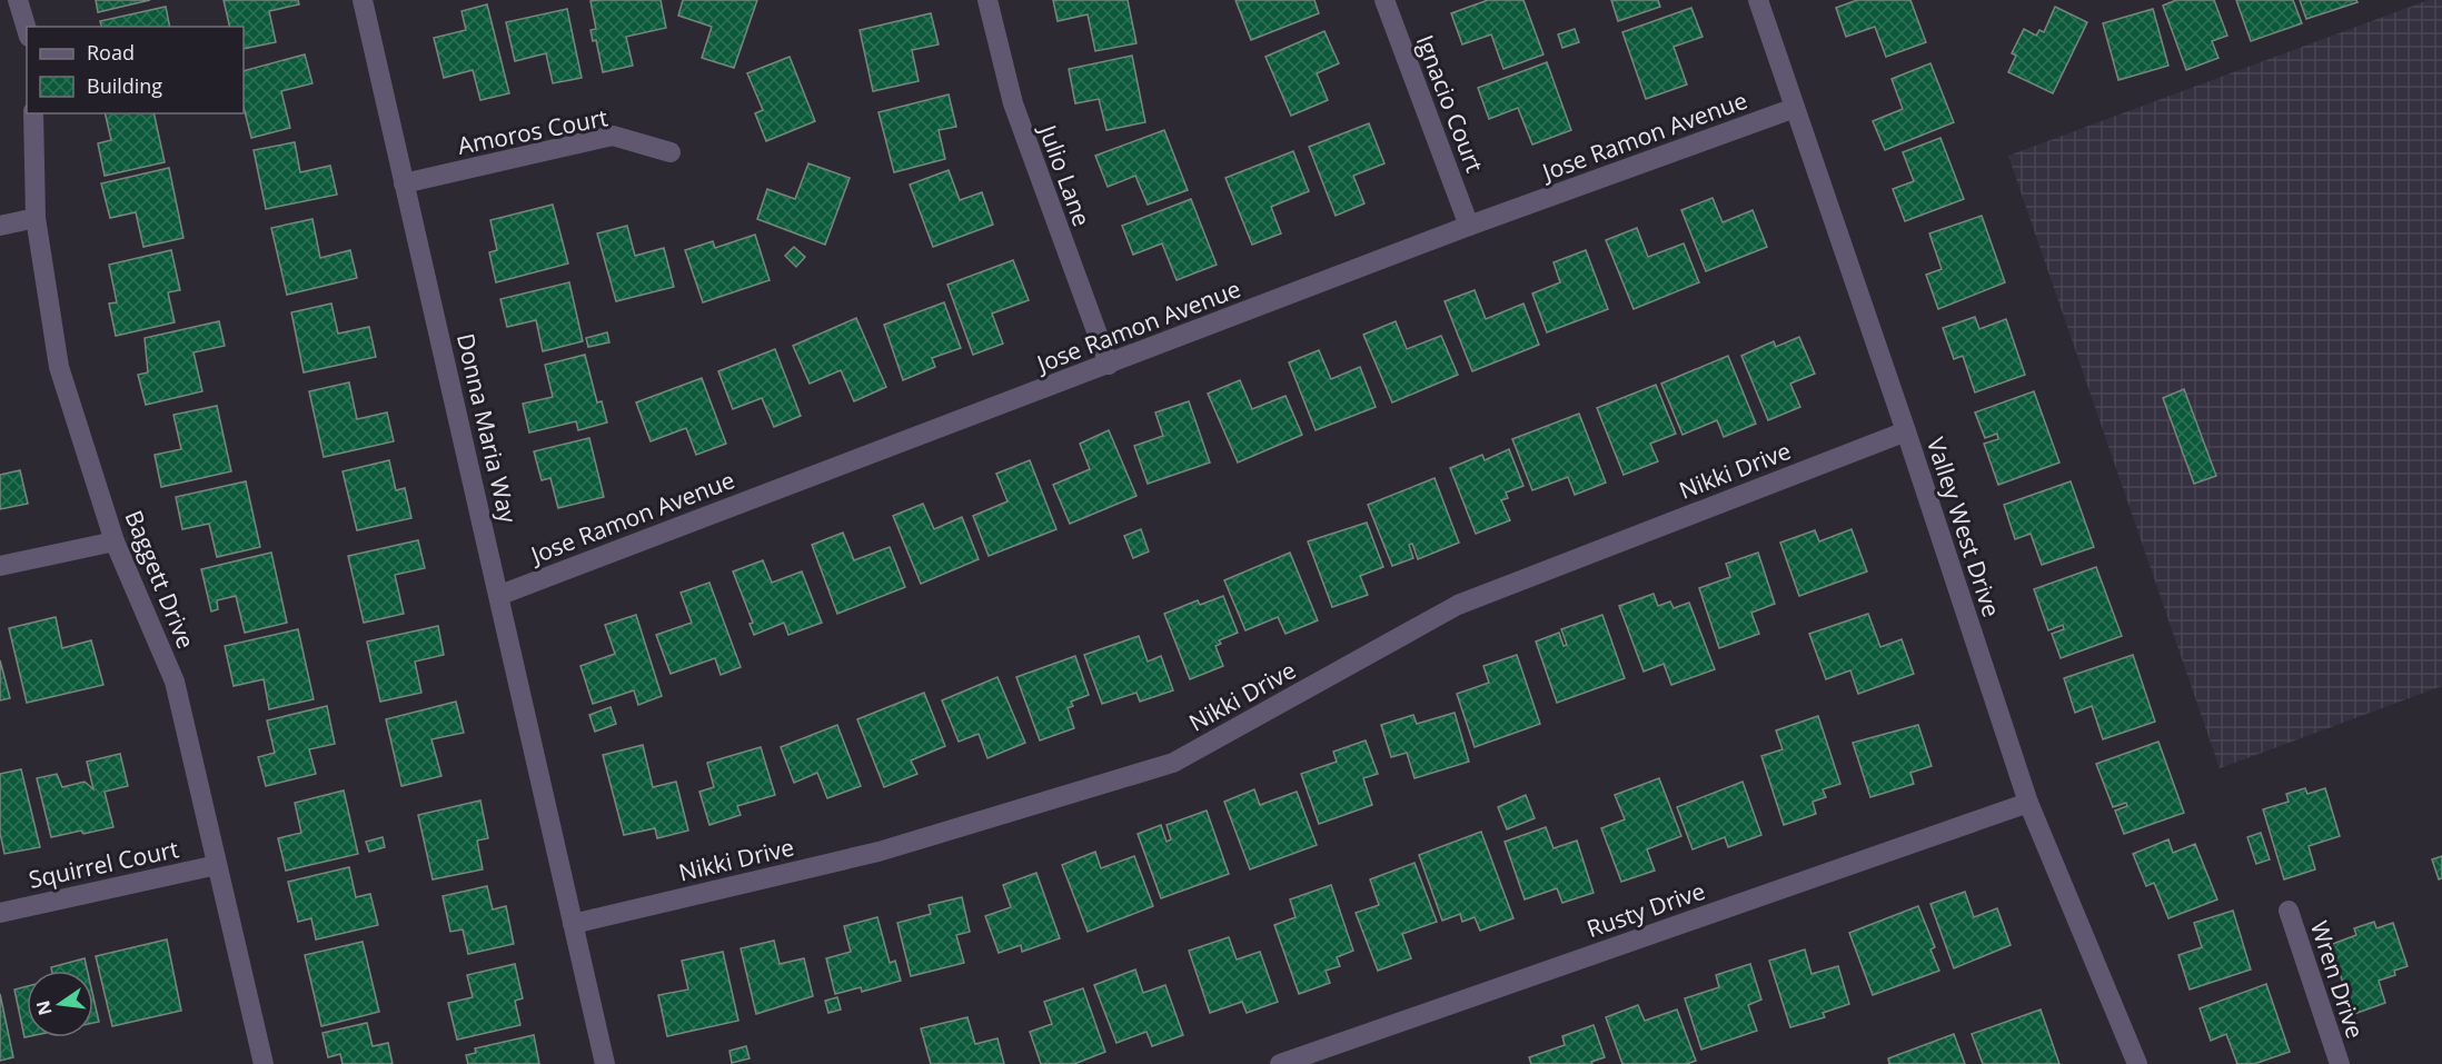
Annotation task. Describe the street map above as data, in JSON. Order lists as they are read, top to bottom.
{
  "streets": {
    "street": [
      "Ignacio Court",
      "Amoros Court",
      "Jose Ramon Avenue",
      "Julio Lane",
      "Donna Maria Way",
      "Nikki Drive",
      "Valley West Drive",
      "Baggett Drive",
      "Squirrel Court",
      "Rusty Drive",
      "Wren Drive"
    ]
  },
  "crossings": [
    ["Ignacio Court", "Jose Ramon Avenue"],
    ["Amoros Court", "Donna Maria Way"],
    ["Jose Ramon Avenue", "Julio Lane"],
    ["Jose Ramon Avenue", "Donna Maria Way"],
    ["Jose Ramon Avenue", "Valley West Drive"],
    ["Donna Maria Way", "Nikki Drive"],
    ["Nikki Drive", "Valley West Drive"],
    ["Valley West Drive", "Rusty Drive"],
    ["Baggett Drive", "Squirrel Court"]
  ],
  "legend": ["Road", "Building"],
  "north": "left"
}
